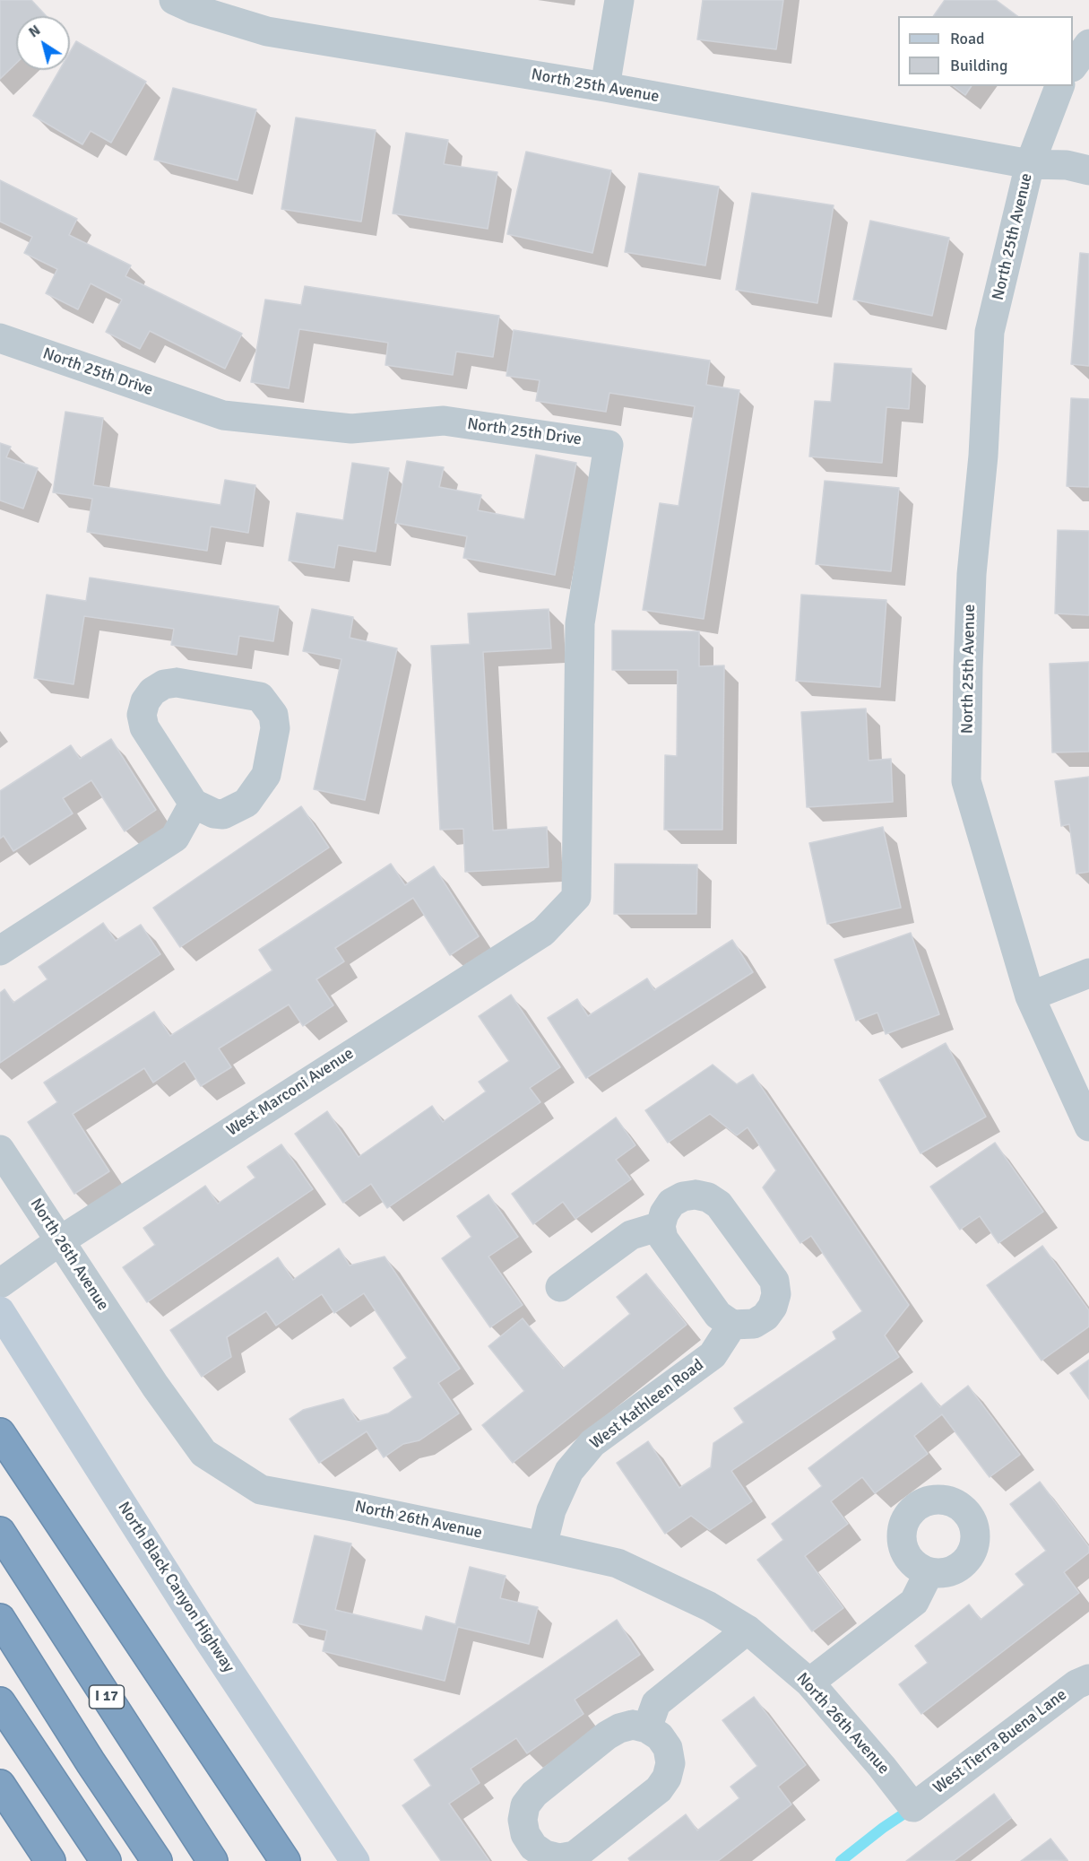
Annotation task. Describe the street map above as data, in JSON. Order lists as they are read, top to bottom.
{
  "streets": {
    "highway": ["I 17"],
    "main road": ["North Black Canyon Highway"],
    "street": [
      "North 25th Avenue",
      "North 25th Drive",
      "West Marconi Avenue",
      "North 26th Avenue",
      "West Kathleen Road",
      "West Tierra Buena Lane"
    ]
  },
  "crossings": [
    ["North 25th Drive", "West Marconi Avenue"],
    ["West Marconi Avenue", "North 26th Avenue"],
    ["North 26th Avenue", "West Kathleen Road"],
    ["North 26th Avenue", "West Tierra Buena Lane"]
  ],
  "legend": ["Road", "Building"],
  "north": "top left"
}
